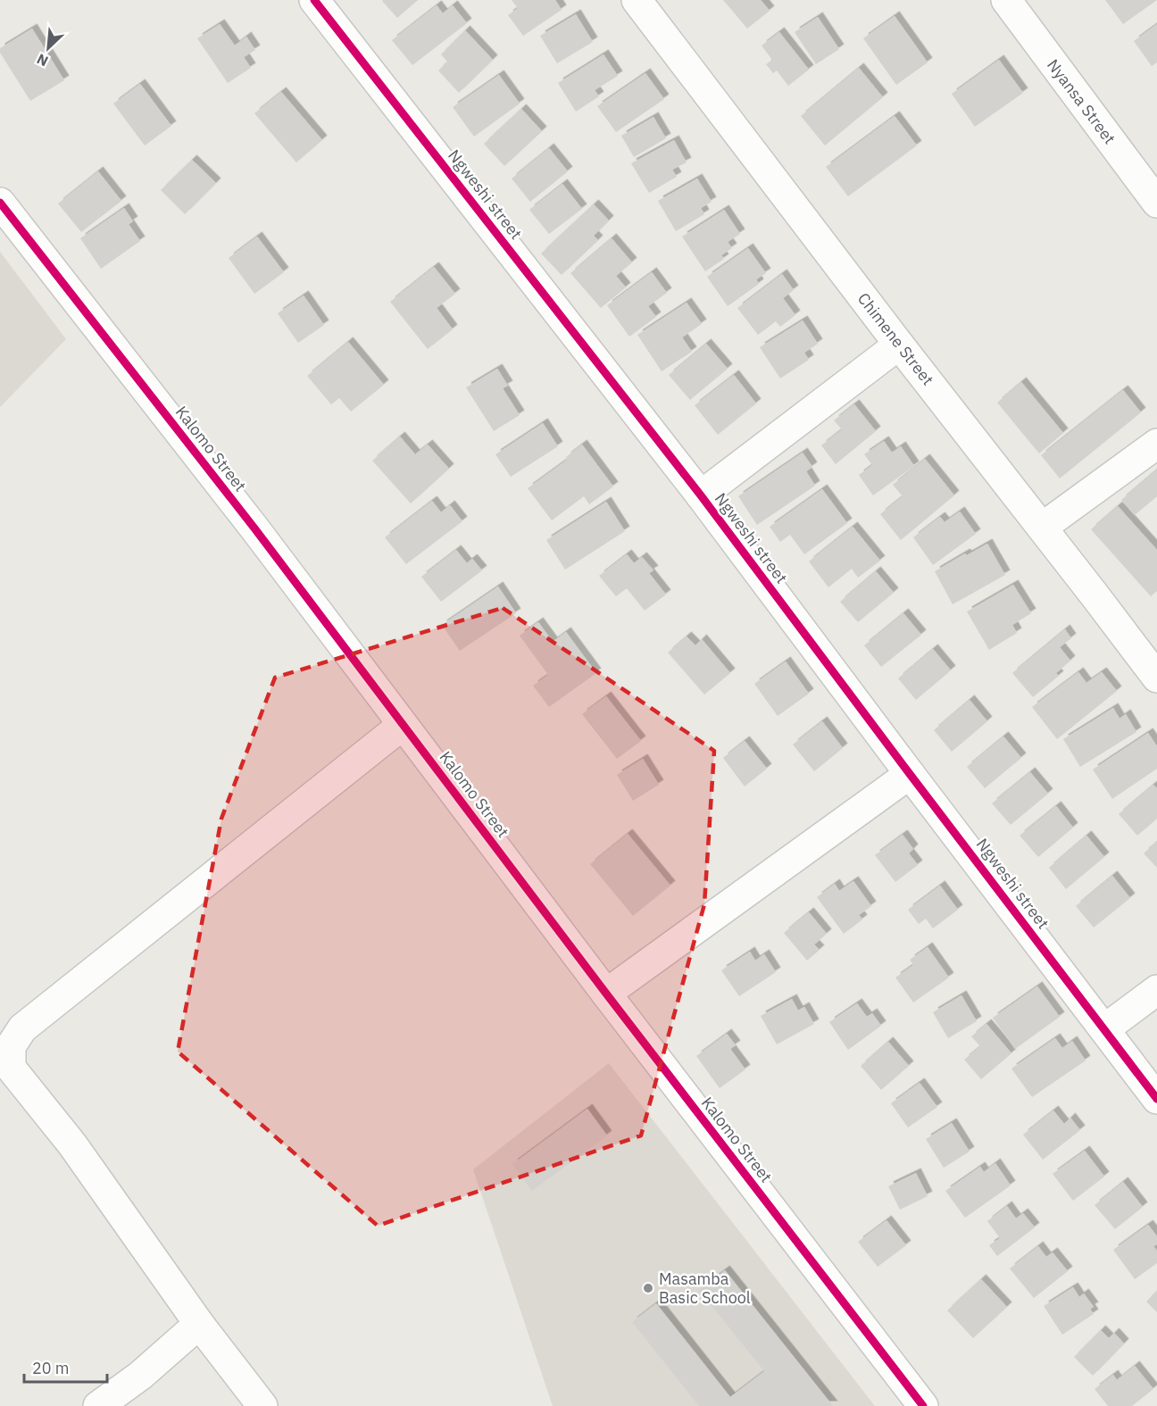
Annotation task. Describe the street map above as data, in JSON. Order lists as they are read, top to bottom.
{
  "streets": {
    "street": [
      "Nyansa Street",
      "Ngweshi street",
      "Chimene Street",
      "Kalomo Street"
    ]
  },
  "places": ["Masamba Basic School"],
  "scale_bar": "20 m",
  "north": "bottom left"
}
